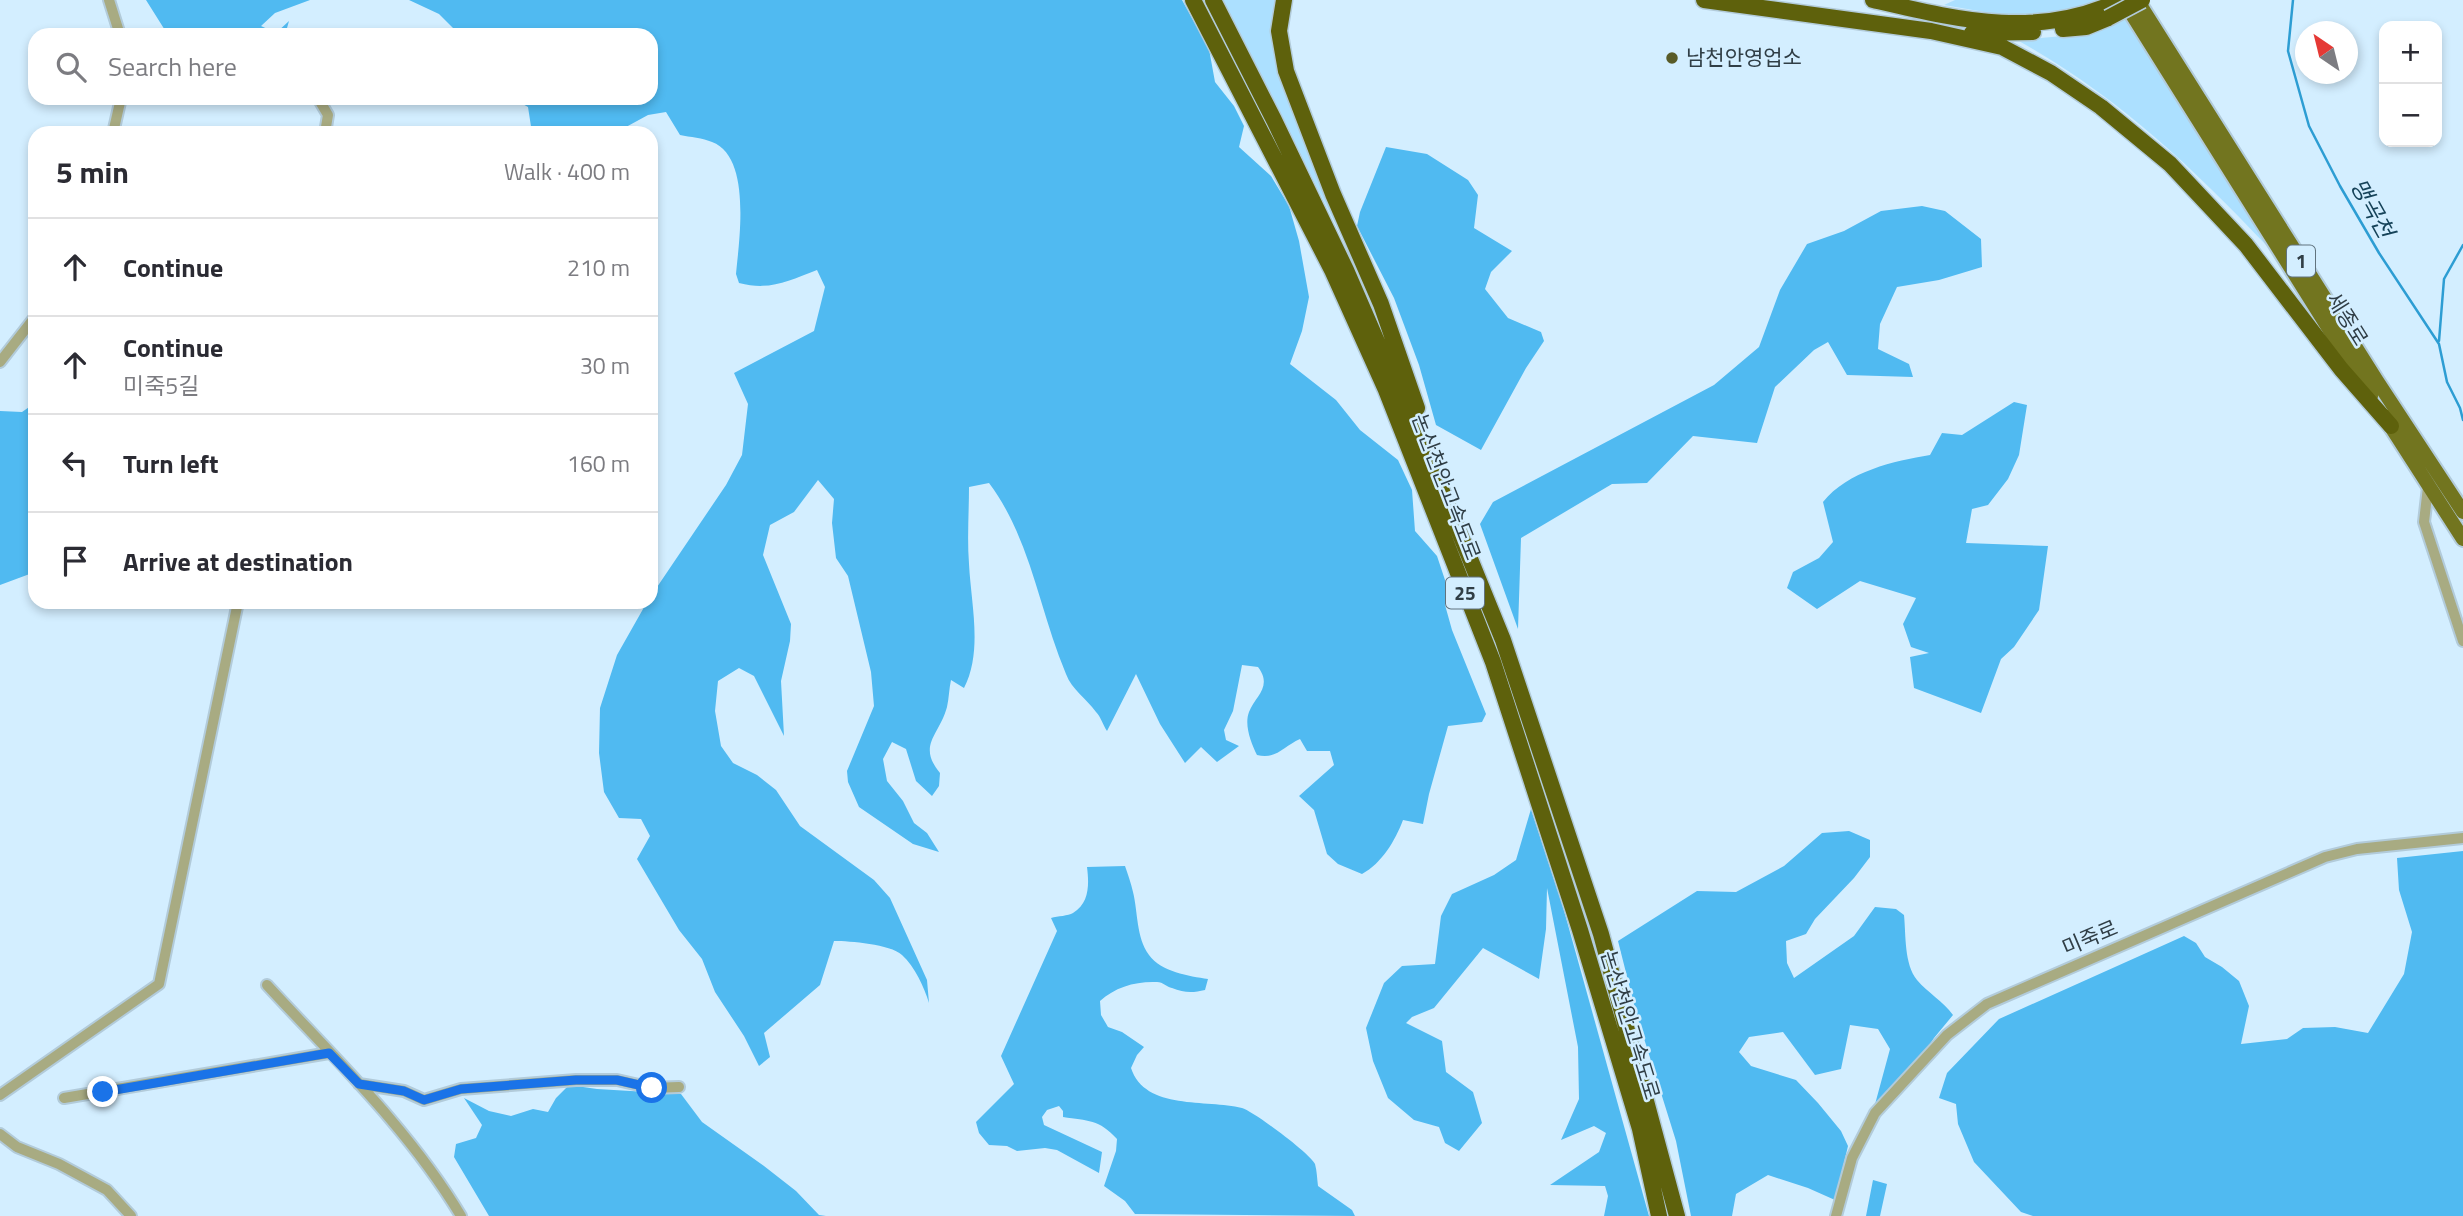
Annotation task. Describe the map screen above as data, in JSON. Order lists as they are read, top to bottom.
{
  "streets": {
    "highway": ["논산천안고속도로", "25"],
    "main road": ["1", "세종로"],
    "street": ["미죽로"]
  },
  "crossings": [
    ["1", "세종로"]
  ],
  "water": ["맹곡천"],
  "places": ["남천안영업소"],
  "north": "top left",
  "page": {
    "map_buttons": ["+", "−"],
    "search": "Search here",
    "heading": ["5 min", "Walk · 400 m"],
    "list": [
      ["Continue", "210 m"],
      ["Continue", "미죽5길", "30 m"],
      ["Turn left", "160 m"],
      "Arrive at destination"
    ]
  }
}
